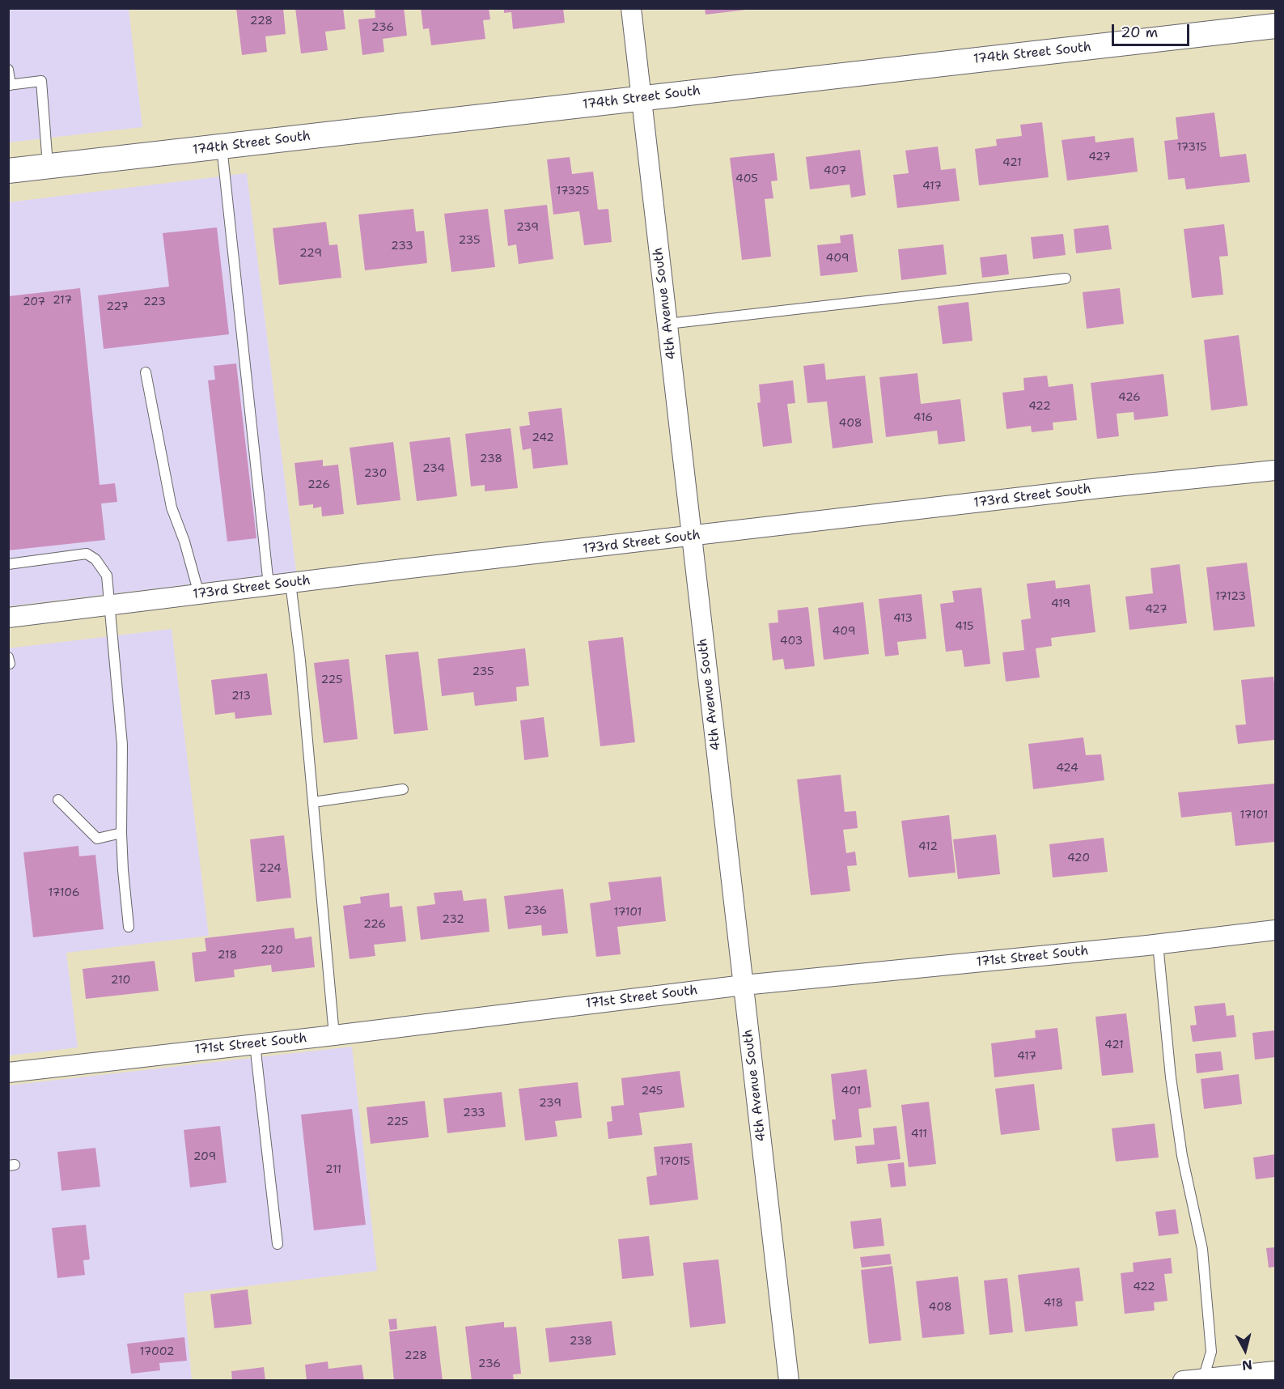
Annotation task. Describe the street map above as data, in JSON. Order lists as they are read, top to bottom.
{
  "streets": {
    "street": [
      "174th Street South",
      "4th Avenue South",
      "173rd Street South",
      "171st Street South"
    ]
  },
  "crossings": [
    ["174th Street South", "4th Avenue South"],
    ["4th Avenue South", "173rd Street South"],
    ["4th Avenue South", "171st Street South"]
  ],
  "house_numbers": [
    "228",
    "236",
    "17315",
    "427",
    "421",
    "407",
    "405",
    "417",
    "17325",
    "239",
    "235",
    "233",
    "229",
    "409",
    "217",
    "207",
    "223",
    "227",
    "426",
    "422",
    "416",
    "408",
    "242",
    "238",
    "234",
    "230",
    "226",
    "17123",
    "419",
    "427",
    "413",
    "415",
    "409",
    "403",
    "235",
    "225",
    "213",
    "424",
    "17101",
    "412",
    "420",
    "224",
    "17106",
    "236",
    "17101",
    "232",
    "226",
    "220",
    "218",
    "210",
    "421",
    "417",
    "245",
    "401",
    "239",
    "233",
    "225",
    "411",
    "209",
    "17015",
    "211",
    "422",
    "418",
    "408",
    "238",
    "17002",
    "228",
    "236"
  ],
  "scale_bar": "20 m",
  "north": "bottom"
}
